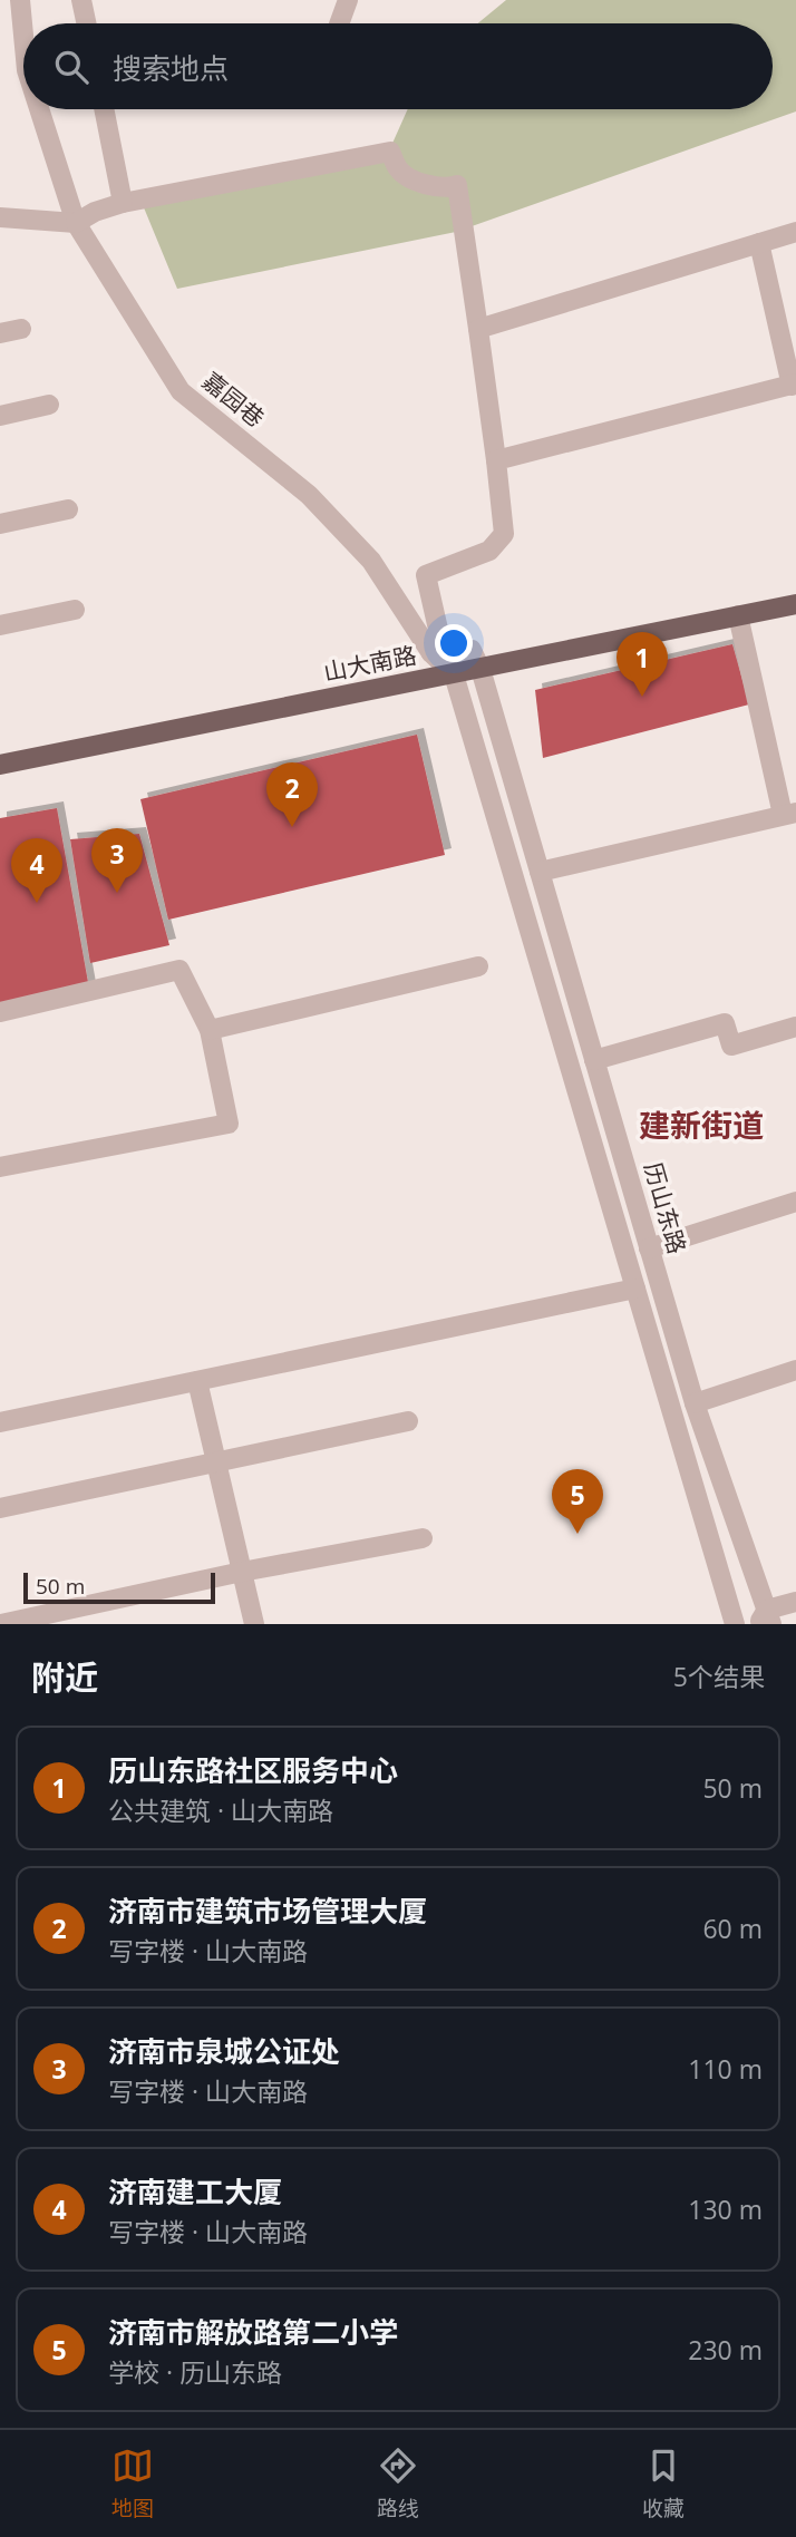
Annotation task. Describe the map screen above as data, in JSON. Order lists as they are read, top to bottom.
{
  "streets": {
    "main road": ["山大南路"],
    "street": ["嘉园巷", "历山东路"]
  },
  "crossings": [
    ["嘉园巷", "山大南路"],
    ["山大南路", "历山东路"]
  ],
  "districts": ["建新街道"],
  "scale_bar": "50 m",
  "page": {
    "search": "搜索地点",
    "pins": [
      "1",
      "2",
      "3",
      "4",
      "5"
    ],
    "scale": "50 m",
    "heading": ["附近", "5个结果"],
    "list": [
      {
        "mark": "1",
        "name": "历山东路社区服务中心",
        "note": "公共建筑 · 山大南路",
        "value": "50 m"
      },
      {
        "mark": "2",
        "name": "济南市建筑市场管理大厦",
        "note": "写字楼 · 山大南路",
        "value": "60 m"
      },
      {
        "mark": "3",
        "name": "济南市泉城公证处",
        "note": "写字楼 · 山大南路",
        "value": "110 m"
      },
      {
        "mark": "4",
        "name": "济南建工大厦",
        "note": "写字楼 · 山大南路",
        "value": "130 m"
      },
      {
        "mark": "5",
        "name": "济南市解放路第二小学",
        "note": "学校 · 历山东路",
        "value": "230 m"
      }
    ],
    "nav": ["地图", "路线", "收藏"]
  }
}
